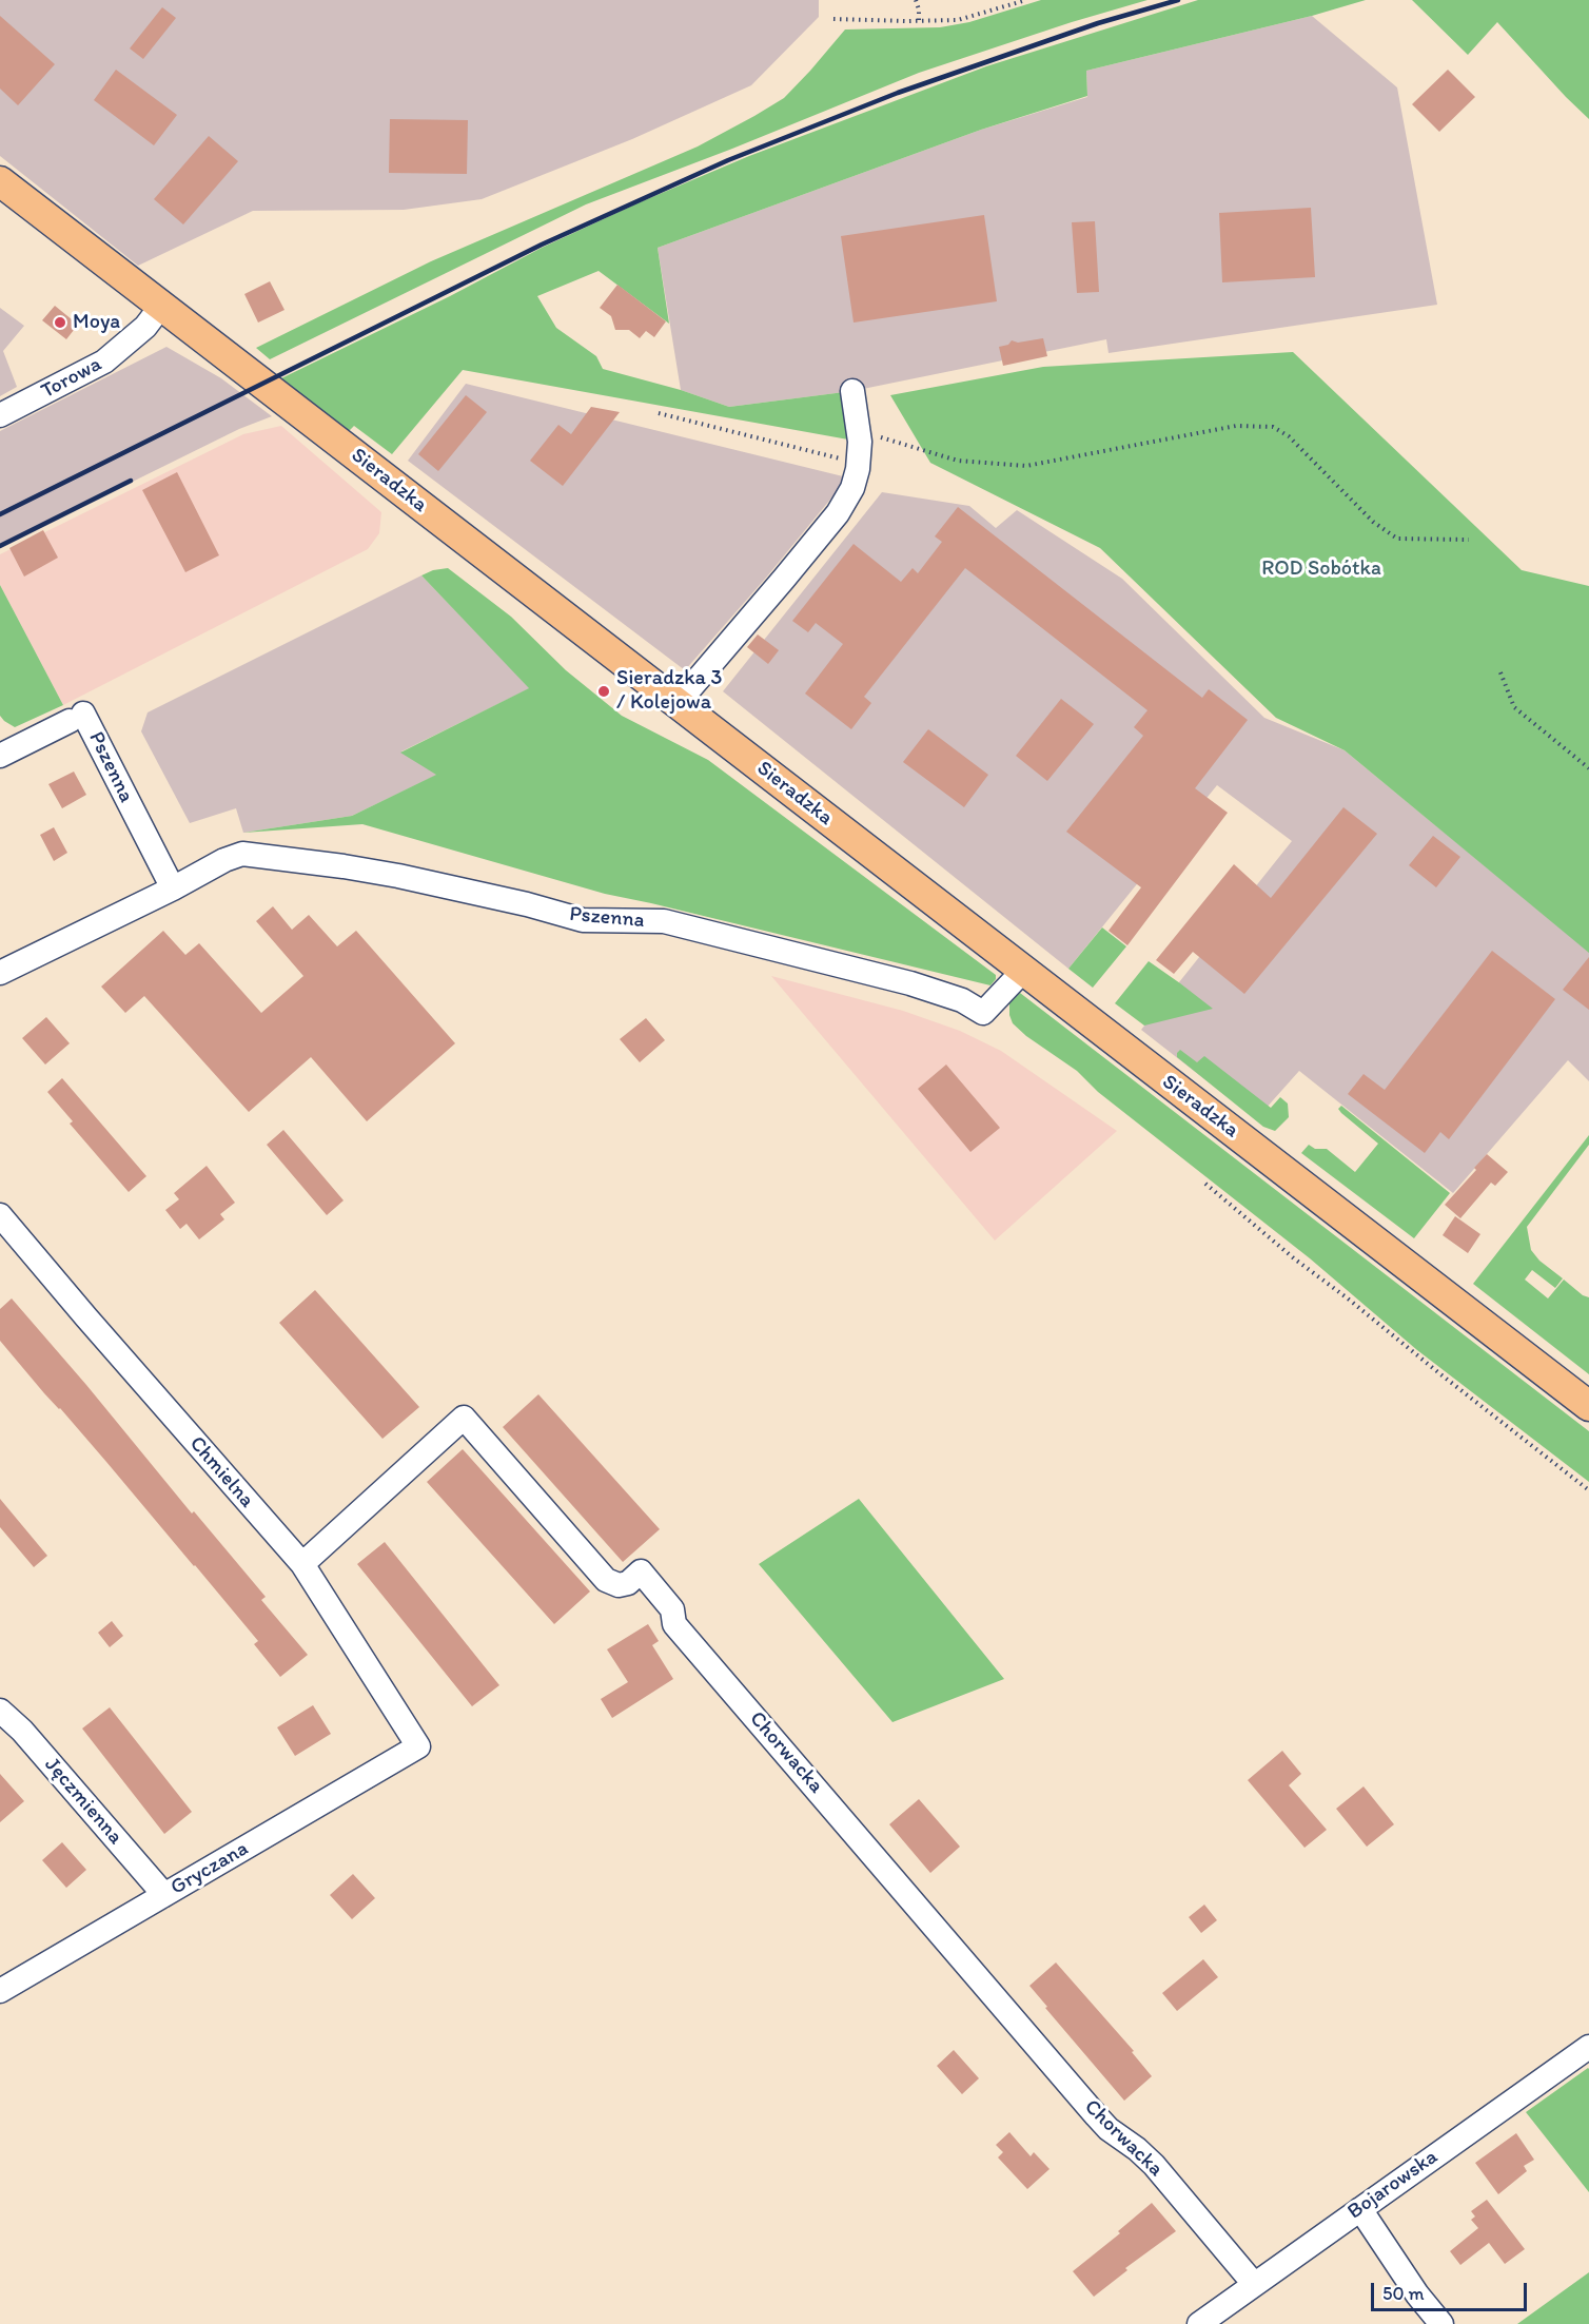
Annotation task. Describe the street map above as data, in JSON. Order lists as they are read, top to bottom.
{
  "streets": {
    "main road": ["Sieradzka"],
    "street": [
      "Torowa",
      "Pszenna",
      "Chmielna",
      "Chorwacka",
      "Jęczmienna",
      "Gryczana",
      "Bojarowska"
    ]
  },
  "crossings": [
    ["Torowa", "Sieradzka"],
    ["Sieradzka", "Pszenna"],
    ["Chmielna", "Chorwacka"],
    ["Chmielna", "Gryczana"],
    ["Chorwacka", "Bojarowska"],
    ["Jęczmienna", "Gryczana"]
  ],
  "parks": ["ROD Sobótka"],
  "places": ["Moya", "Sieradzka 3 / Kolejowa"],
  "scale_bar": "50 m"
}
